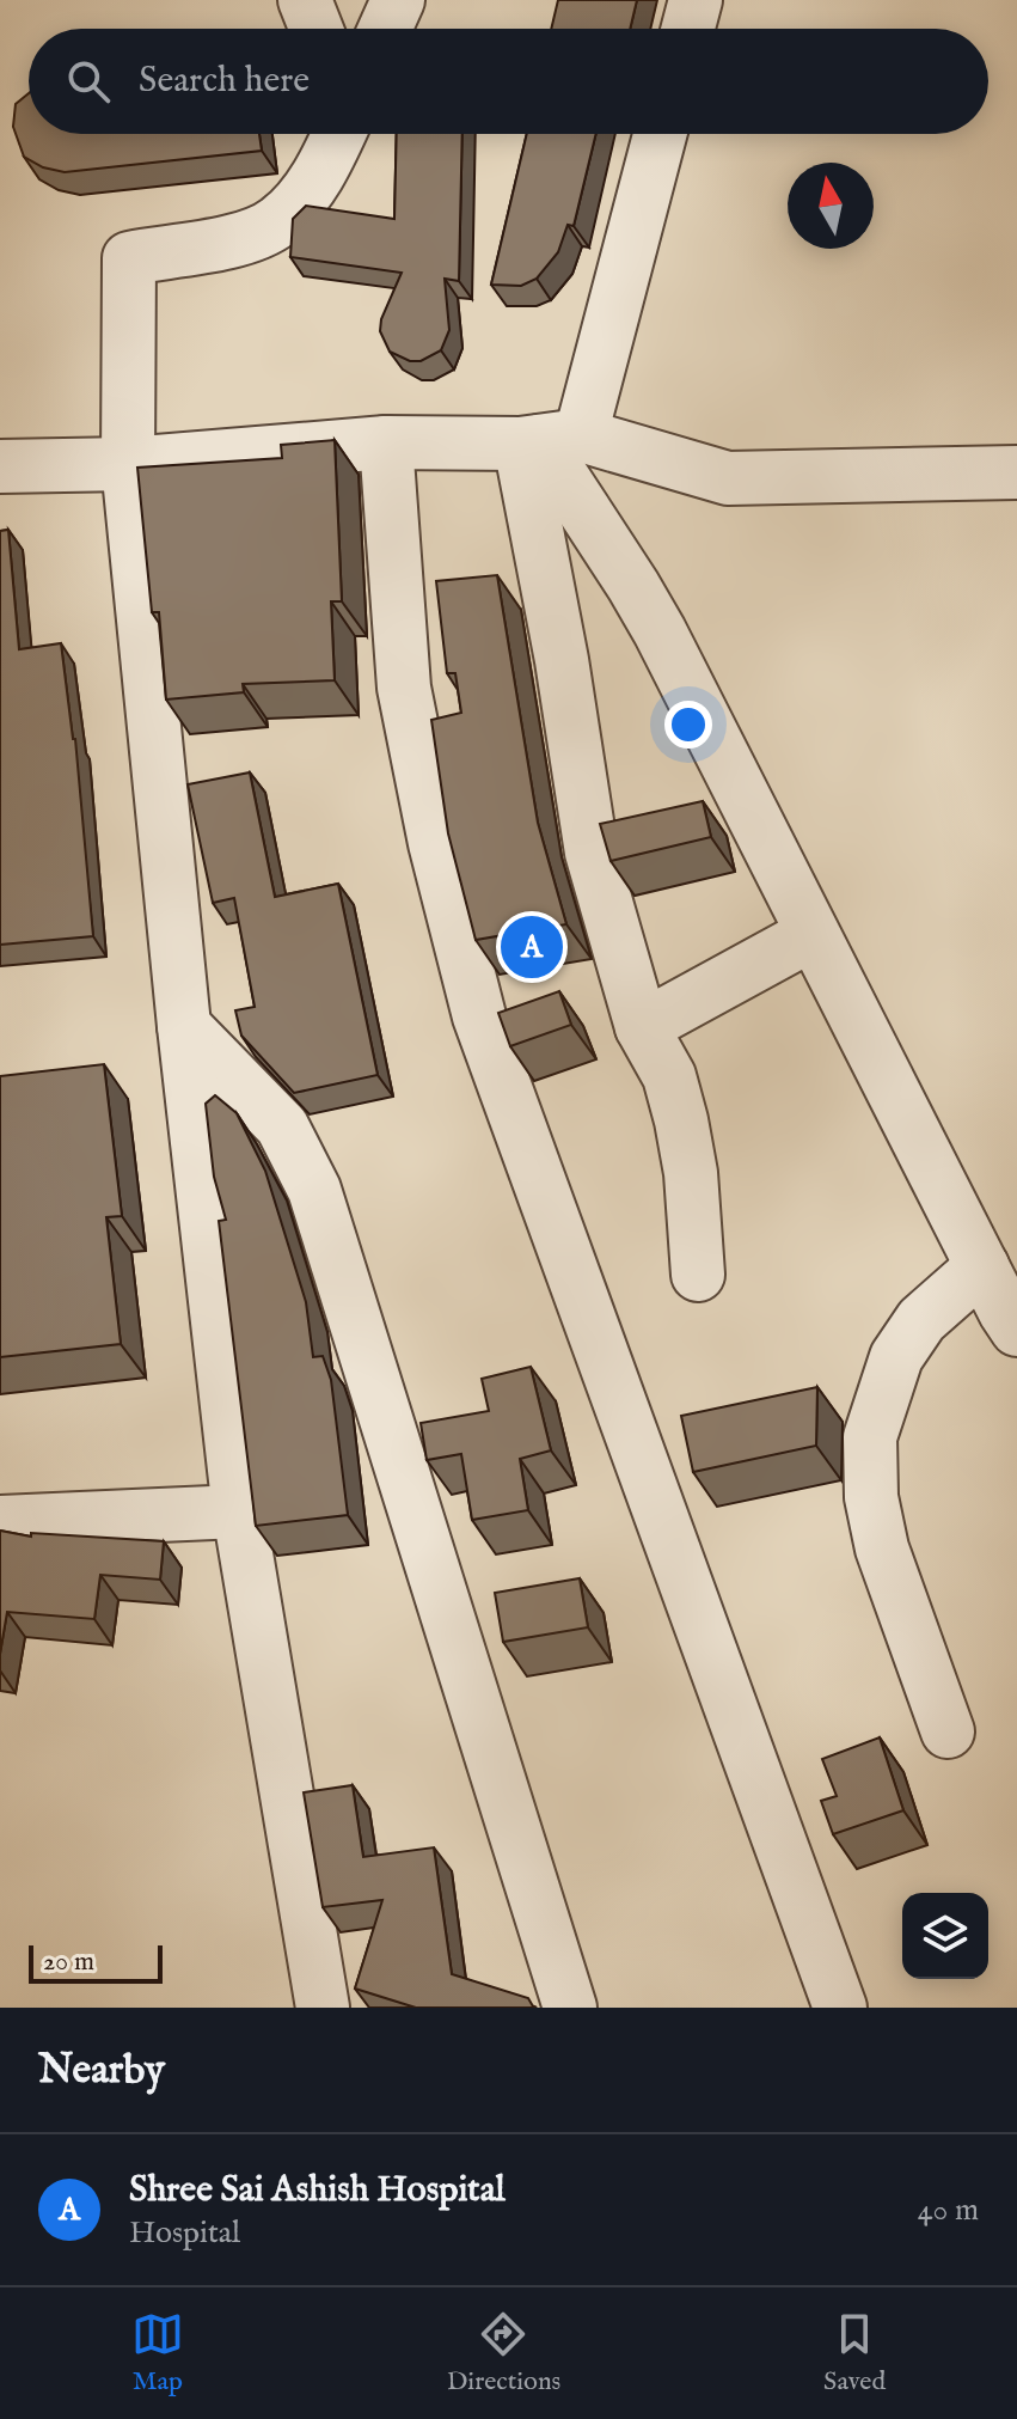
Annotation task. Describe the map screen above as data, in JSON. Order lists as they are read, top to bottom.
{
  "scale_bar": "20 m",
  "north": "top",
  "page": {
    "search": "Search here",
    "pins": "A",
    "scale": "20 m",
    "heading": "Nearby",
    "list": [
      {
        "mark": "A",
        "name": "Shree Sai Ashish Hospital",
        "note": "Hospital",
        "value": "40 m"
      }
    ],
    "nav": ["Map", "Directions", "Saved"]
  }
}
